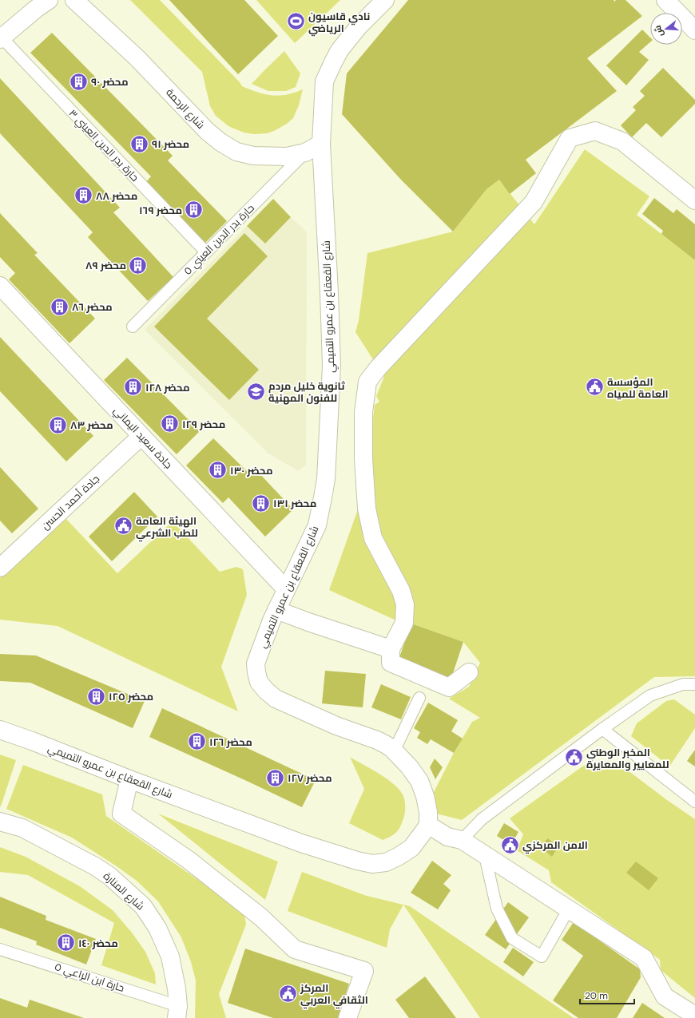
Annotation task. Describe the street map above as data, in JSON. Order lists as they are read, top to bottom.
{
  "streets": {
    "street": [
      "شارع الرحمة",
      "شارع القعقاع بن عمرو التميمي",
      "جادة سعيد اليماني",
      "جادة أحمد الحسن",
      "شارع المنارة"
    ],
    "lane": ["حارة بدر الدين العيني ٣", "حارة بدر الدين العيني ٥", "حارة ابن الراعي ٥"]
  },
  "crossings": [
    ["شارع الرحمة", "حارة بدر الدين العيني ٥"],
    ["شارع الرحمة", "شارع القعقاع بن عمرو التميمي"],
    ["حارة بدر الدين العيني ٣", "حارة بدر الدين العيني ٥"],
    ["شارع القعقاع بن عمرو التميمي", "جادة سعيد اليماني"],
    ["جادة سعيد اليماني", "جادة أحمد الحسن"],
    ["شارع المنارة", "حارة ابن الراعي ٥"]
  ],
  "places": {
    "sports": ["نادي قاسيون الرياضي"],
    "building": [
      "محضر ٩٠",
      "محضر ٩١",
      "محضر ٨٨",
      "محضر ١٦٩",
      "محضر ٨٩",
      "محضر ٨٦",
      "محضر ١٢٨",
      "محضر ١٢٩",
      "محضر ٨٣",
      "محضر ١٣٠",
      "محضر ١٣١",
      "محضر ١٢٥",
      "محضر ١٢٦",
      "محضر ١٢٧",
      "محضر ١٤٠"
    ],
    "public building": [
      "المؤسسة العامة للمياه",
      "الهيئة العامة للطب الشرعي",
      "المخبر الوطني للمعايير والمعايرة",
      "الامن المركزي",
      "المركز الثقافي العربي"
    ],
    "school or university": ["ثانوية خليل مردم للفنون المهنية"]
  },
  "scale_bar": "20 m",
  "north": "left"
}
